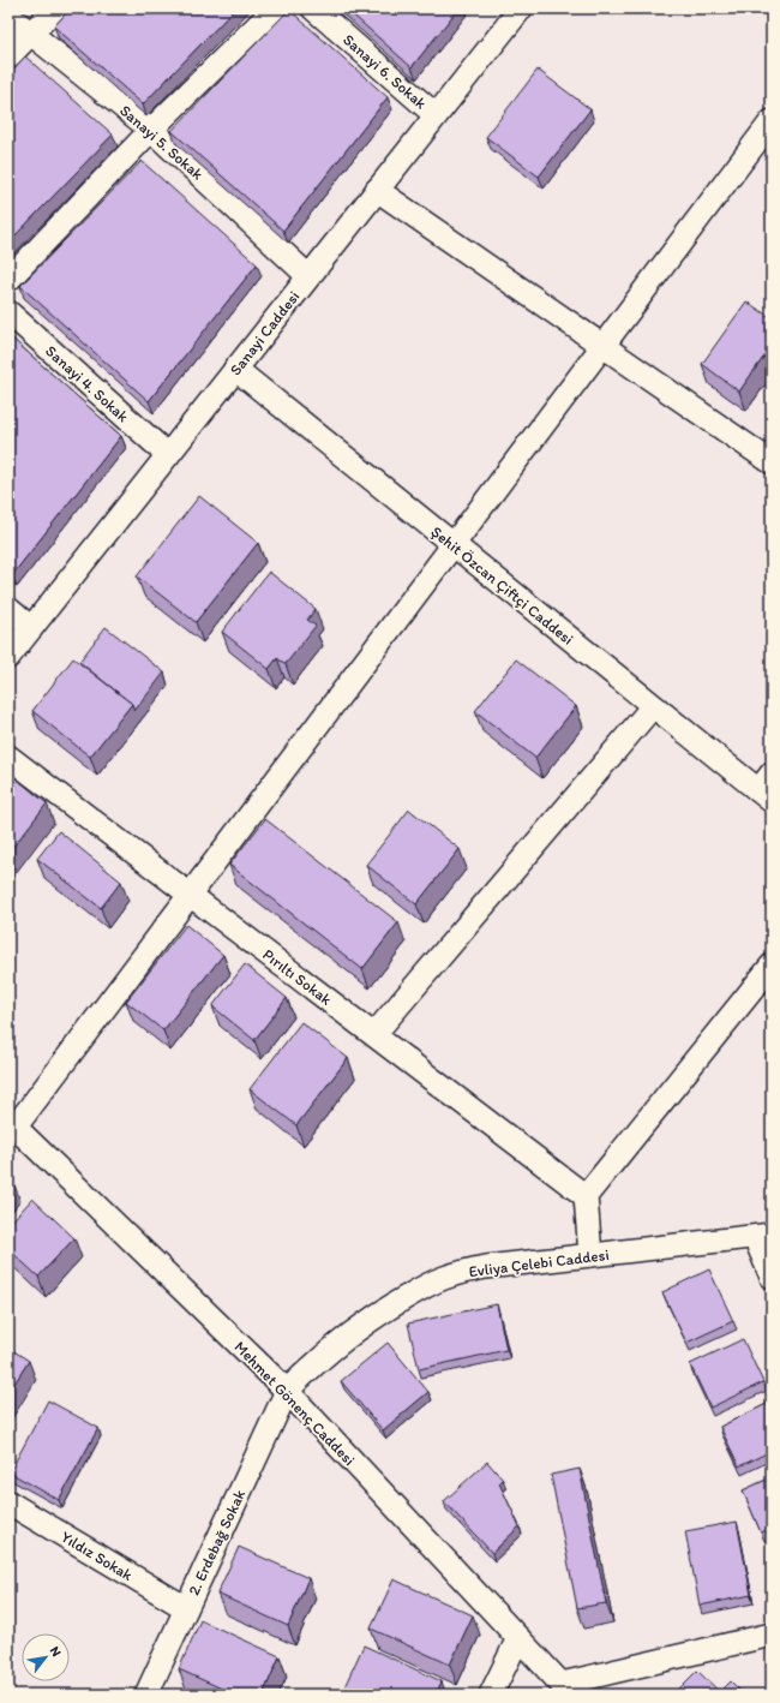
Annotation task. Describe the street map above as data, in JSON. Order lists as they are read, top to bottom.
{
  "streets": {
    "street": [
      "Sanayi 6. Sokak",
      "Sanayi 5. Sokak",
      "Sanayi Caddesi",
      "Sanayi 4. Sokak",
      "Şehit Özcan Çiftçi Caddesi",
      "Pırıltı Sokak",
      "Evliya Çelebi Caddesi",
      "Mehmet Gönenç Caddesi",
      "2. Erdebağ Sokak",
      "Yıldız Sokak"
    ]
  },
  "crossings": [
    ["Sanayi 6. Sokak", "Sanayi Caddesi"],
    ["Sanayi 5. Sokak", "Sanayi Caddesi"],
    ["Sanayi Caddesi", "Sanayi 4. Sokak"],
    ["Sanayi Caddesi", "Şehit Özcan Çiftçi Caddesi"],
    ["Evliya Çelebi Caddesi", "Mehmet Gönenç Caddesi"],
    ["Evliya Çelebi Caddesi", "2. Erdebağ Sokak"],
    ["Mehmet Gönenç Caddesi", "2. Erdebağ Sokak"],
    ["2. Erdebağ Sokak", "Yıldız Sokak"]
  ],
  "north": "top right"
}
